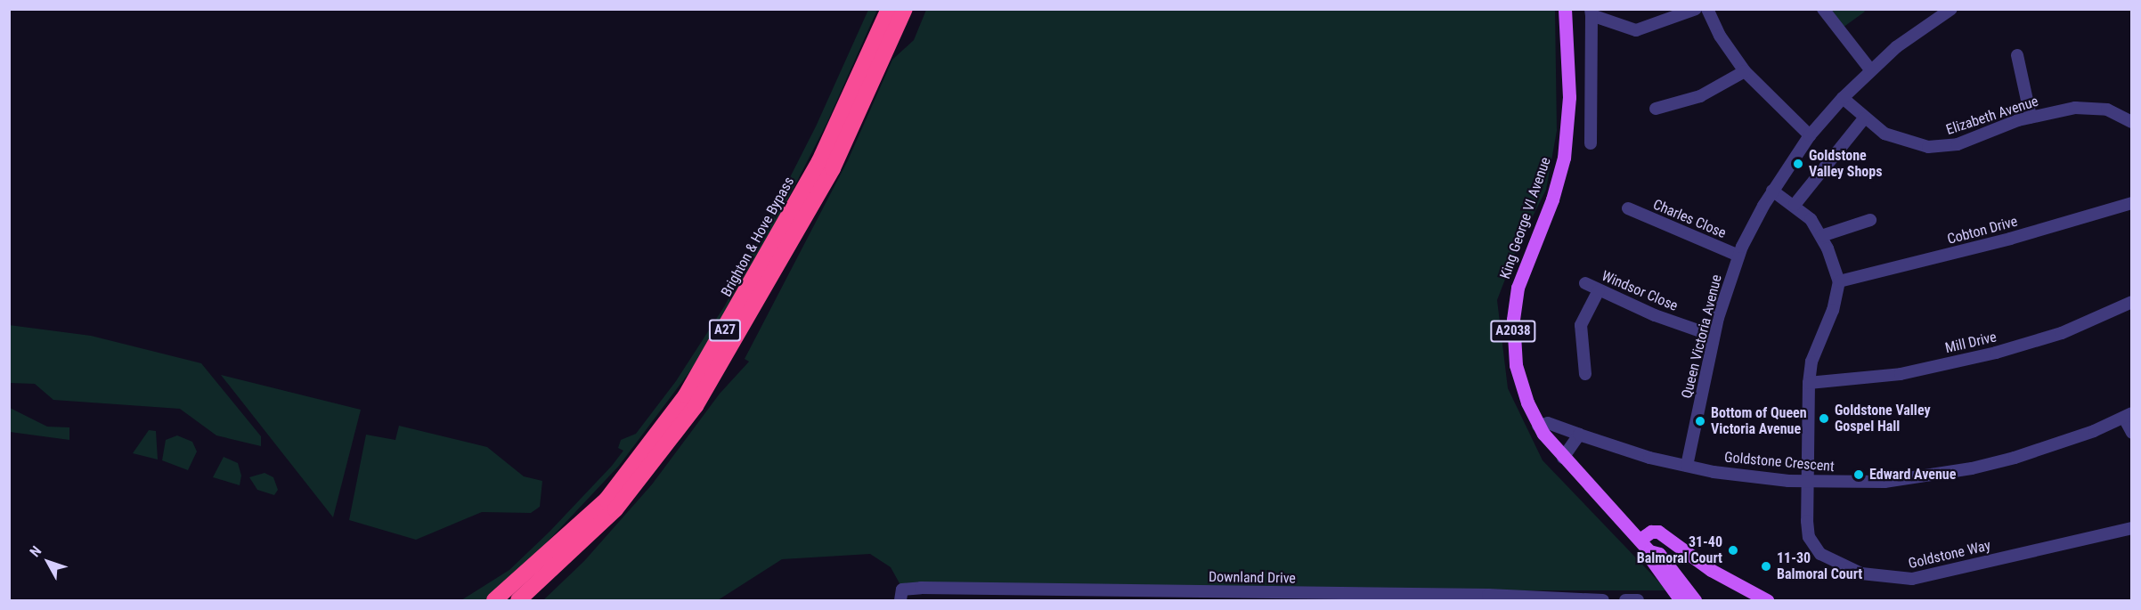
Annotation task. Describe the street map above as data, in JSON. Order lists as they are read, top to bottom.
{
  "streets": {
    "highway": ["Brighton & Hove Bypass", "A27"],
    "main road": ["King George VI Avenue", "A2038"],
    "street": [
      "Elizabeth Avenue",
      "Charles Close",
      "Cobton Drive",
      "Windsor Close",
      "Queen Victoria Avenue",
      "Mill Drive",
      "Goldstone Crescent",
      "Goldstone Way",
      "Downland Drive"
    ]
  },
  "crossings": [
    ["Elizabeth Avenue", "Queen Victoria Avenue"],
    ["King George VI Avenue", "Goldstone Crescent"],
    ["Charles Close", "Queen Victoria Avenue"],
    ["Windsor Close", "Queen Victoria Avenue"],
    ["Queen Victoria Avenue", "Goldstone Crescent"],
    ["Goldstone Crescent", "Goldstone Way"]
  ],
  "places": [
    "Goldstone Valley Shops",
    "Goldstone Valley Gospel Hall",
    "Bottom of Queen Victoria Avenue",
    "Edward Avenue",
    "31-40 Balmoral Court",
    "11-30 Balmoral Court"
  ],
  "north": "top left"
}
